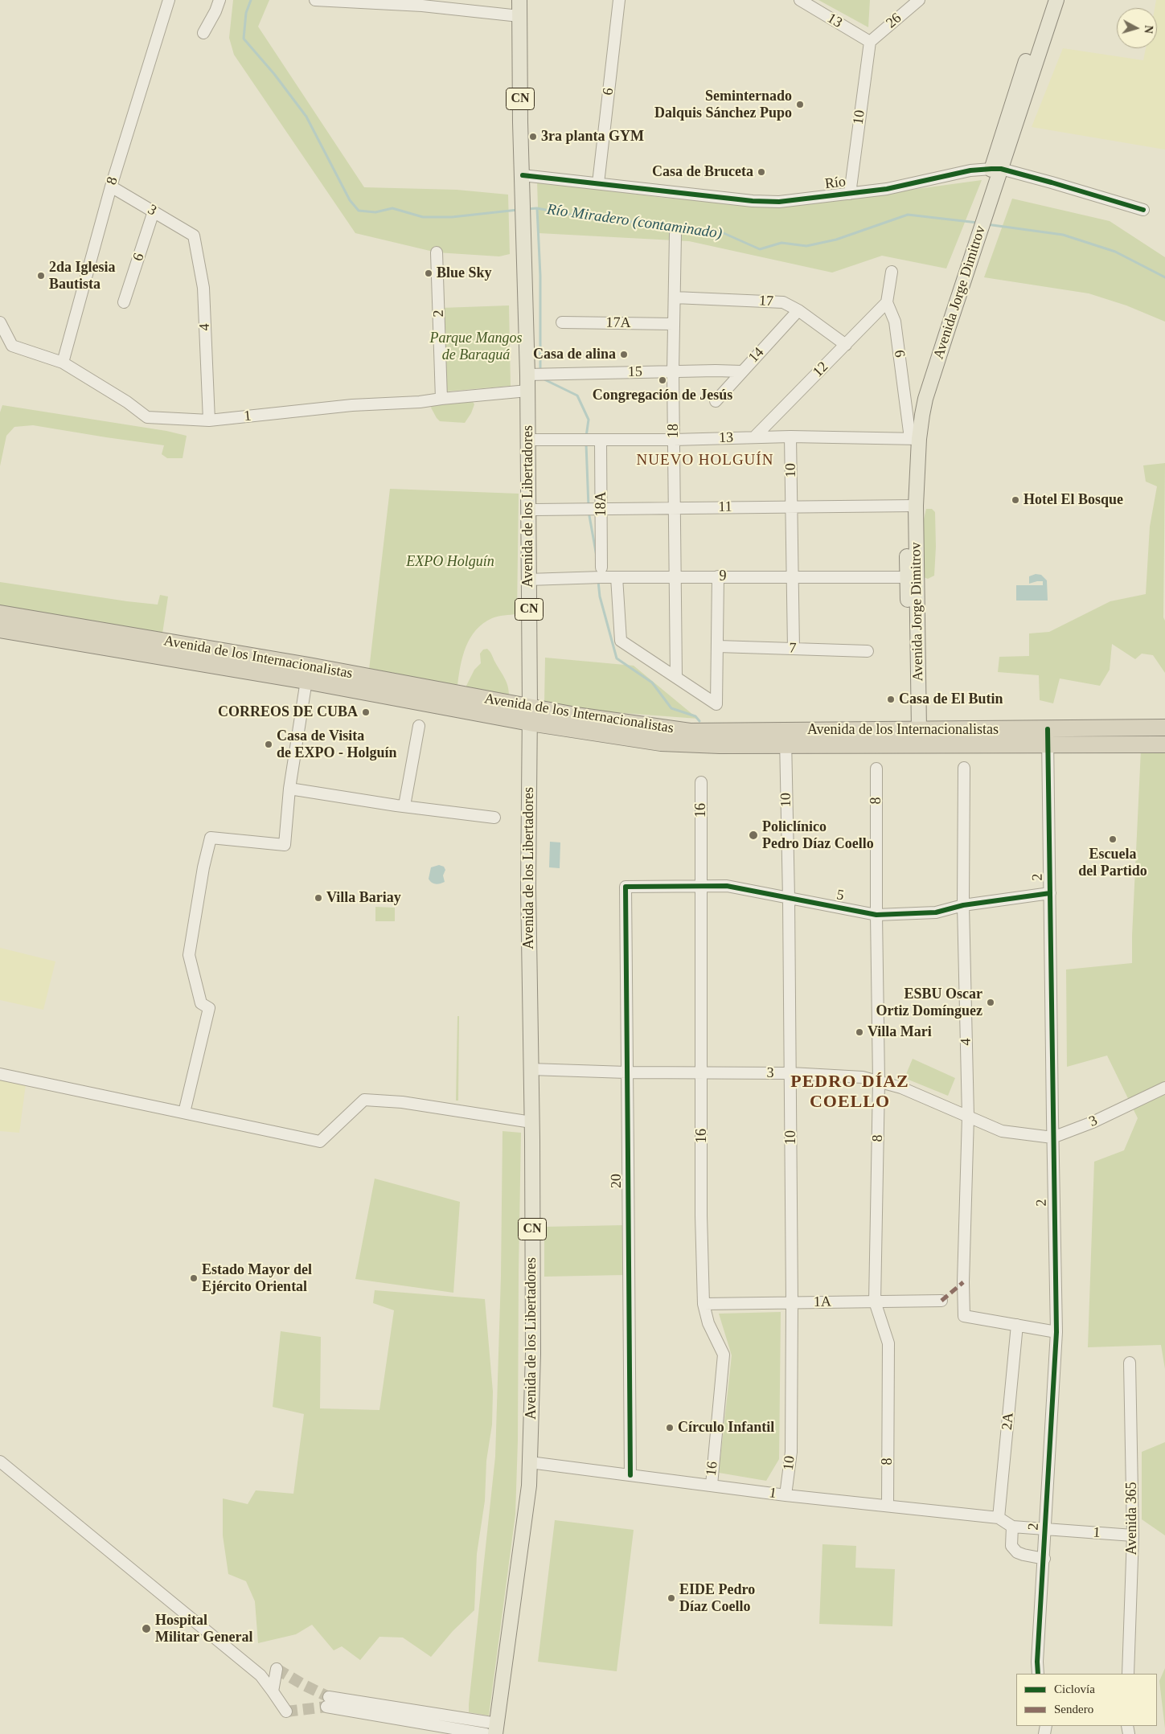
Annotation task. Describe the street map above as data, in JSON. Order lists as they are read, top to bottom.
{
  "streets": {
    "highway": ["Avenida de los Internacionalistas"],
    "main road": ["CN", "Avenida Jorge Dimitrov", "Avenida de los Libertadores"],
    "street": [
      "13",
      "26",
      "6",
      "10",
      "8",
      "Río",
      "3",
      "17",
      "2",
      "17A",
      "4",
      "14",
      "12",
      "15",
      "1",
      "18",
      "18A",
      "11",
      "9",
      "7",
      "16",
      "5",
      "20",
      "1A",
      "2A",
      "Avenida 365"
    ]
  },
  "crossings": [
    ["13", "26"],
    ["13", "6"],
    ["13", "10"],
    ["13", "Avenida Jorge Dimitrov"],
    ["13", "12"],
    ["13", "18"],
    ["13", "18A"],
    ["26", "10"],
    ["6", "Río"],
    ["6", "3"],
    ["6", "Avenida Jorge Dimitrov"],
    ["6", "12"],
    ["10", "Río"],
    ["10", "3"],
    ["10", "1"],
    ["10", "11"],
    ["10", "9"],
    ["10", "7"],
    ["10", "Avenida de los Internacionalistas"],
    ["10", "5"],
    ["10", "1A"],
    ["8", "3"],
    ["8", "1"],
    ["8", "5"],
    ["8", "1A"],
    ["Río", "Avenida Jorge Dimitrov"],
    ["Río", "Avenida de los Libertadores"],
    ["3", "2"],
    ["3", "4"],
    ["3", "Avenida de los Libertadores"],
    ["3", "16"],
    ["3", "20"],
    ["Avenida Jorge Dimitrov", "11"],
    ["Avenida Jorge Dimitrov", "9"],
    ["Avenida Jorge Dimitrov", "Avenida de los Internacionalistas"],
    ["17", "14"],
    ["17", "12"],
    ["17", "18"],
    ["2", "1"],
    ["2", "Avenida de los Internacionalistas"],
    ["2", "5"],
    ["17A", "18"],
    ["4", "1"],
    ["4", "5"],
    ["4", "2A"],
    ["14", "15"],
    ["15", "18"],
    ["15", "Avenida de los Libertadores"],
    ["1", "Avenida de los Libertadores"],
    ["1", "16"],
    ["1", "20"],
    ["1", "2A"],
    ["1", "Avenida 365"],
    ["18", "11"],
    ["18", "9"],
    ["18A", "11"],
    ["Avenida de los Libertadores", "9"],
    ["Avenida de los Libertadores", "Avenida de los Internacionalistas"],
    ["16", "5"],
    ["16", "1A"],
    ["5", "20"]
  ],
  "districts": ["NUEVO HOLGUÍN", "PEDRO DÍAZ COELLO"],
  "water": ["Río Miradero (contaminado)"],
  "parks": ["Parque Mangos de Baraguá", "EXPO Holguín"],
  "places": [
    "Seminternado Dalquis Sánchez Pupo",
    "3ra planta GYM",
    "Casa de Bruceta",
    "Blue Sky",
    "2da Iglesia Bautista",
    "Casa de alina",
    "Congregación de Jesús",
    "Hotel El Bosque",
    "Casa de El Butin",
    "CORREOS DE CUBA",
    "Casa de Visita de EXPO - Holguín",
    "Policlínico Pedro Díaz Coello",
    "Escuela del Partido",
    "Villa Bariay",
    "ESBU Oscar Ortiz Domínguez",
    "Villa Mari",
    "Estado Mayor del Ejército Oriental",
    "Círculo Infantil",
    "EIDE Pedro Díaz Coello",
    "Hospital Militar General"
  ],
  "legend": ["Ciclovía", "Sendero"],
  "north": "right"
}
